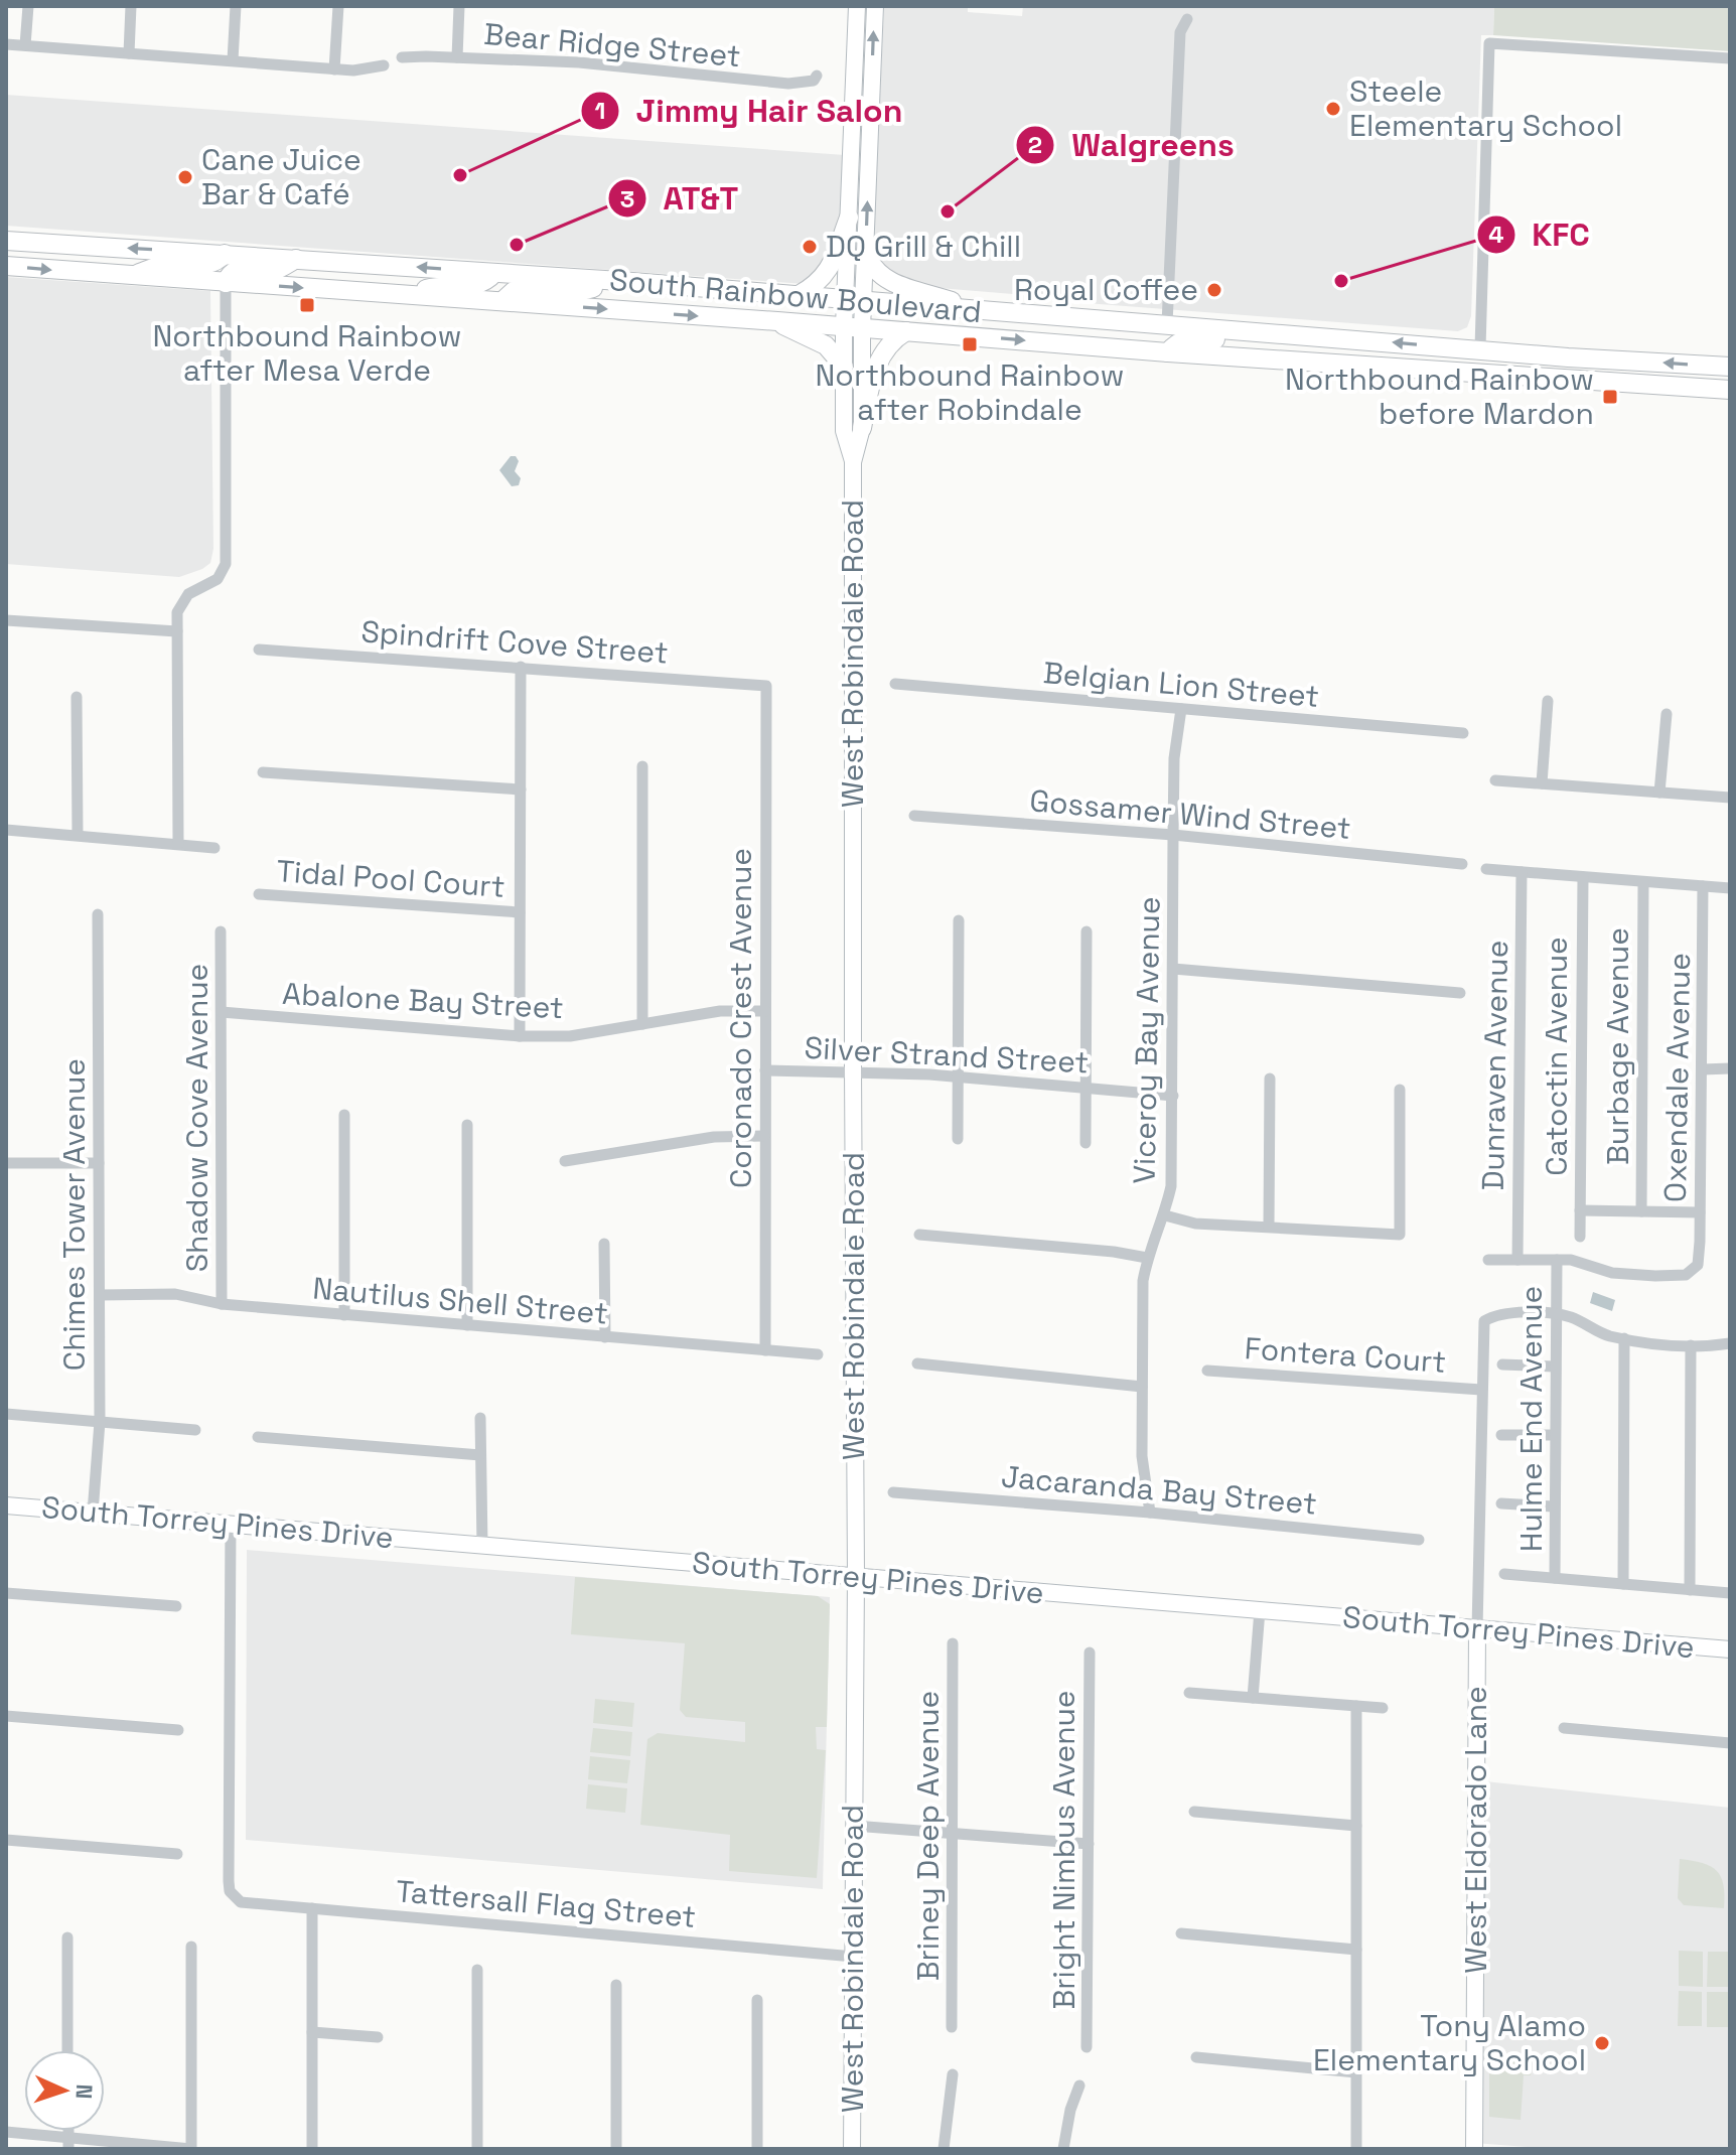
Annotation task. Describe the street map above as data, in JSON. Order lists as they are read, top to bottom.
{
  "streets": {
    "main road": [
      "South Rainbow Boulevard",
      "West Robindale Road",
      "South Torrey Pines Drive",
      "West Eldorado Lane"
    ],
    "street": [
      "Bear Ridge Street",
      "Spindrift Cove Street",
      "Belgian Lion Street",
      "Gossamer Wind Street",
      "Tidal Pool Court",
      "Abalone Bay Street",
      "Coronado Crest Avenue",
      "Viceroy Bay Avenue",
      "Burbage Avenue",
      "Silver Strand Street",
      "Catoctin Avenue",
      "Dunraven Avenue",
      "Oxendale Avenue",
      "Shadow Cove Avenue",
      "Chimes Tower Avenue",
      "Nautilus Shell Street",
      "Fontera Court",
      "Hulme End Avenue",
      "Jacaranda Bay Street",
      "Briney Deep Avenue",
      "Bright Nimbus Avenue",
      "Tattersall Flag Street"
    ]
  },
  "crossings": [
    ["South Rainbow Boulevard", "West Robindale Road"],
    ["Spindrift Cove Street", "Coronado Crest Avenue"],
    ["West Robindale Road", "Silver Strand Street"],
    ["West Robindale Road", "South Torrey Pines Drive"],
    ["West Robindale Road", "Tattersall Flag Street"],
    ["Belgian Lion Street", "Viceroy Bay Avenue"],
    ["Gossamer Wind Street", "Viceroy Bay Avenue"],
    ["Abalone Bay Street", "Coronado Crest Avenue"],
    ["Abalone Bay Street", "Shadow Cove Avenue"],
    ["Coronado Crest Avenue", "Silver Strand Street"],
    ["Coronado Crest Avenue", "Nautilus Shell Street"],
    ["Viceroy Bay Avenue", "Silver Strand Street"],
    ["Viceroy Bay Avenue", "Jacaranda Bay Street"],
    ["Oxendale Avenue", "Hulme End Avenue"],
    ["Shadow Cove Avenue", "Nautilus Shell Street"],
    ["Chimes Tower Avenue", "Nautilus Shell Street"],
    ["Chimes Tower Avenue", "South Torrey Pines Drive"],
    ["Fontera Court", "West Eldorado Lane"],
    ["Hulme End Avenue", "West Eldorado Lane"],
    ["South Torrey Pines Drive", "West Eldorado Lane"],
    ["South Torrey Pines Drive", "Tattersall Flag Street"]
  ],
  "places": {
    "other": [
      "Steele Elementary School",
      "Jimmy Hair Salon",
      "Cane Juice Bar & Café",
      "Walgreens",
      "AT&T",
      "DQ Grill & Chill",
      "KFC",
      "Royal Coffee",
      "Tony Alamo Elementary School"
    ],
    "transit": ["Northbound Rainbow after Mesa Verde", "Northbound Rainbow after Robindale", "Northbound Rainbow before Mardon"]
  },
  "north": "right"
}
